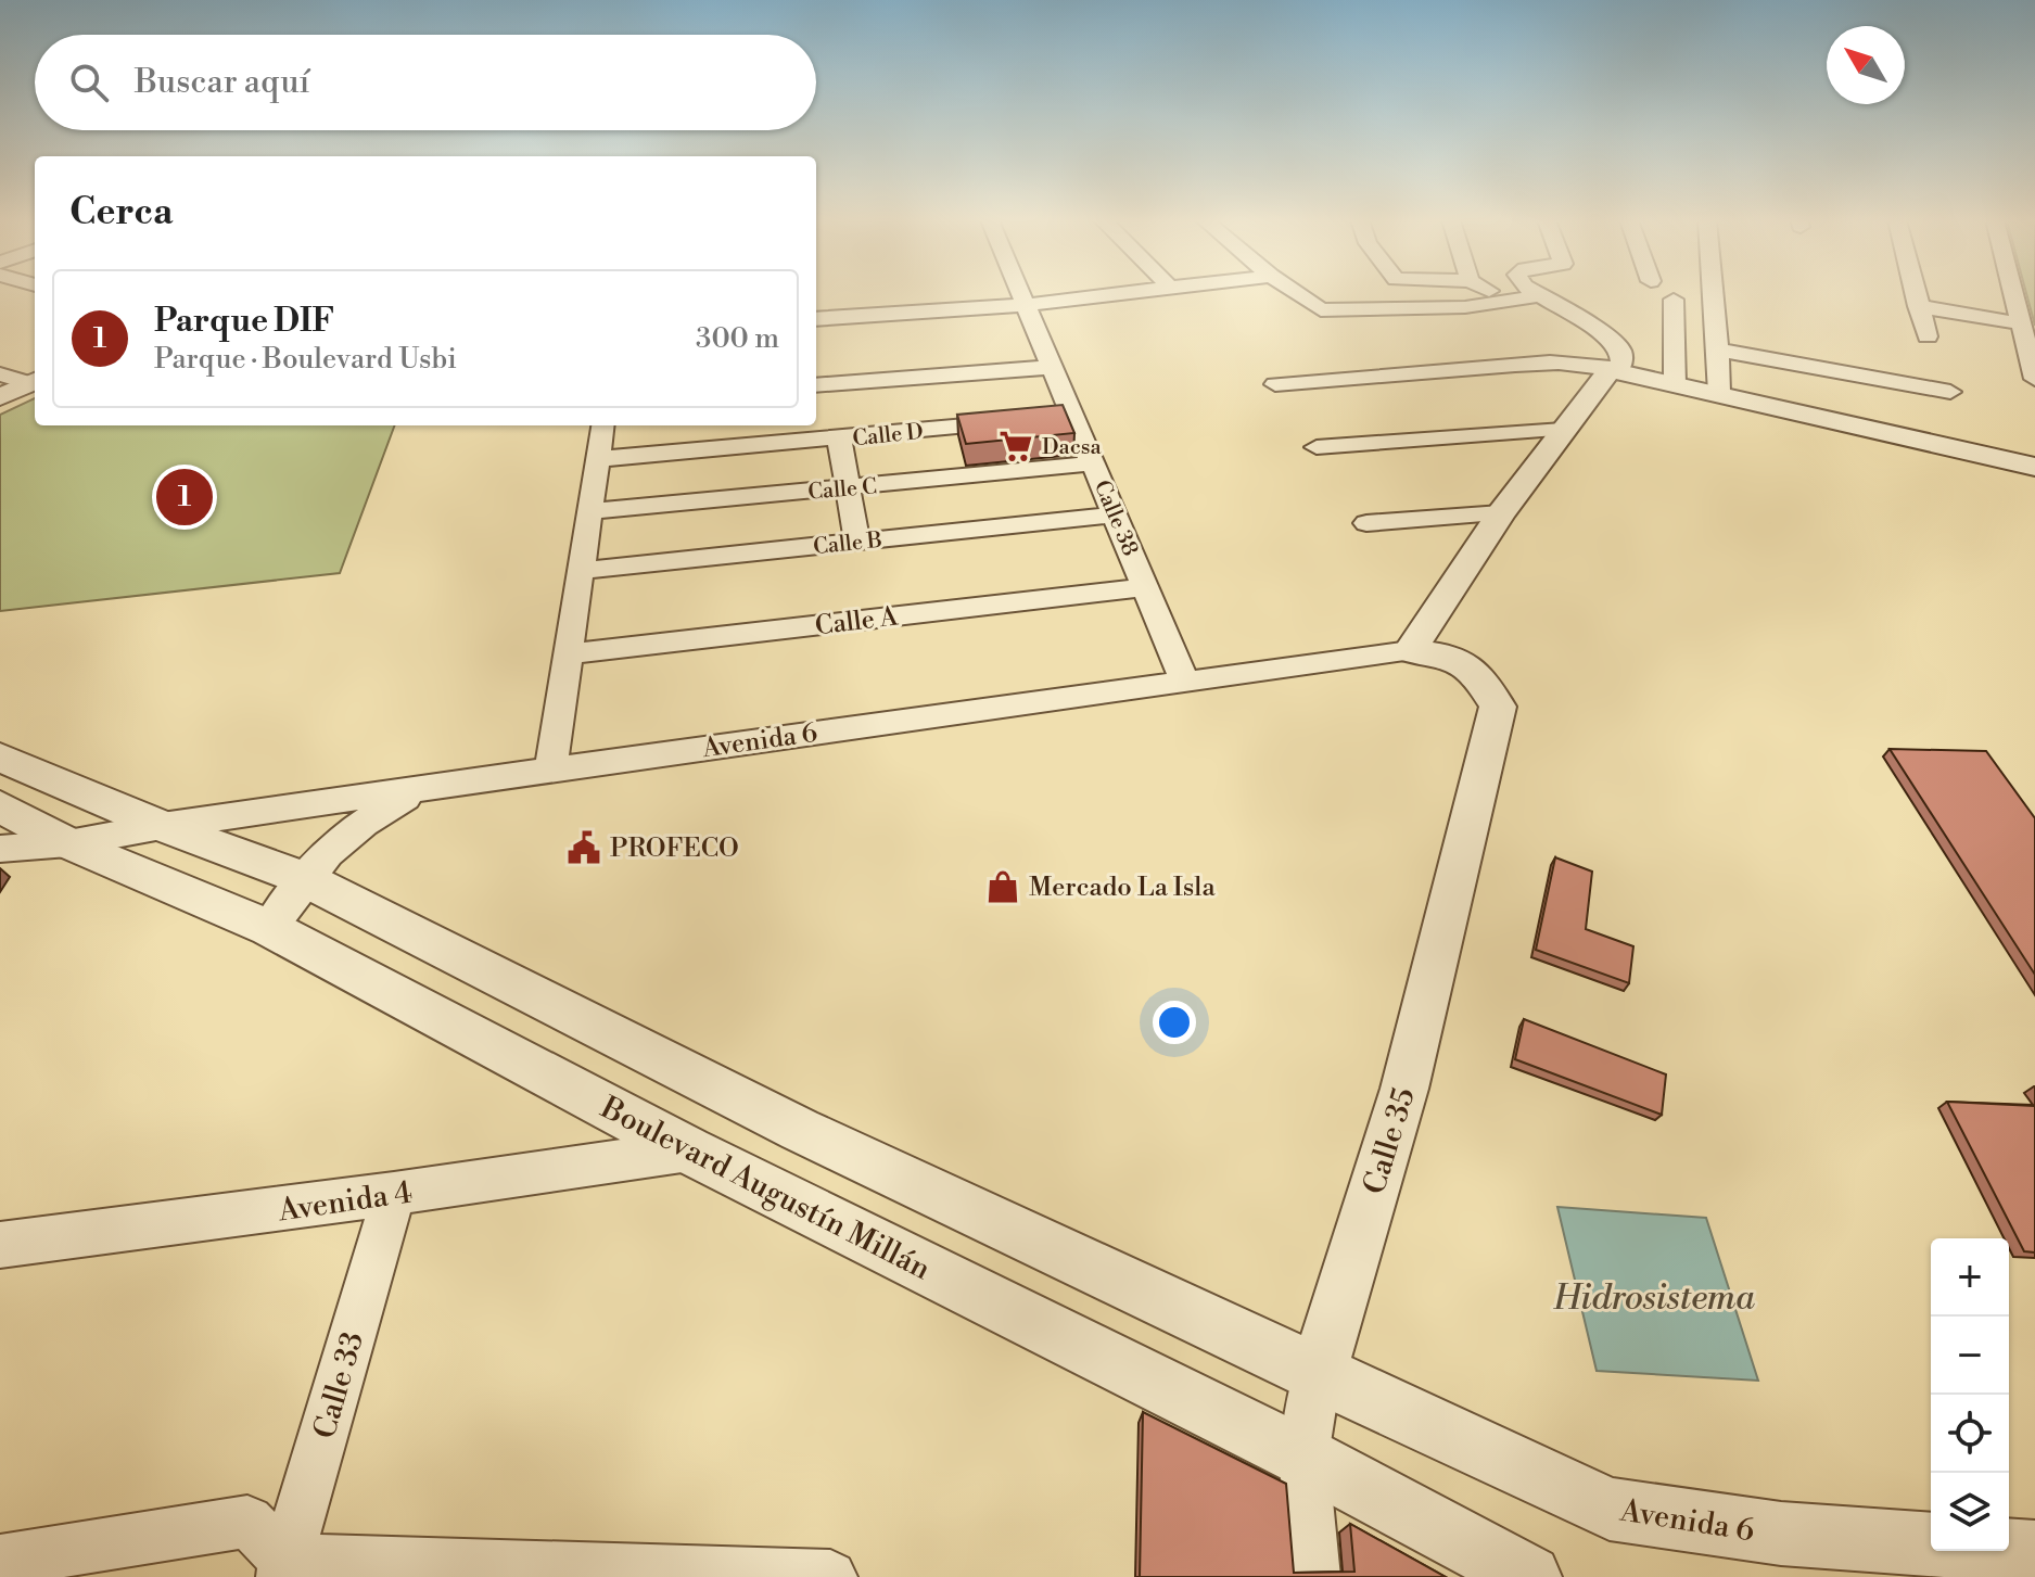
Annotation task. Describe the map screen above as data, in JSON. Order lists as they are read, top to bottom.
{
  "streets": {
    "street": [
      "Calle D",
      "Calle C",
      "Calle 38",
      "Calle B",
      "Calle A",
      "Avenida 6",
      "Calle 35",
      "Boulevard Augustín Millán",
      "Avenida 4",
      "Calle 33"
    ]
  },
  "crossings": [
    ["Calle D", "Calle 38"],
    ["Calle C", "Calle 38"],
    ["Calle 38", "Calle B"],
    ["Calle 38", "Calle A"],
    ["Calle 38", "Avenida 6"],
    ["Avenida 6", "Calle 35"],
    ["Avenida 6", "Boulevard Augustín Millán"],
    ["Calle 35", "Boulevard Augustín Millán"],
    ["Boulevard Augustín Millán", "Avenida 4"],
    ["Avenida 4", "Calle 33"]
  ],
  "water": ["Hidrosistema"],
  "places": {
    "supermarket": ["Dacsa"],
    "public building": ["PROFECO"],
    "shop": ["Mercado La Isla"]
  },
  "north": "top left",
  "page": {
    "search": "Buscar aquí",
    "heading": "Cerca",
    "list": [
      {
        "mark": "1",
        "name": "Parque DIF",
        "note": "Parque · Boulevard Usbi",
        "value": "300 m"
      }
    ],
    "pins": "1",
    "map_buttons": ["+", "−"]
  }
}
